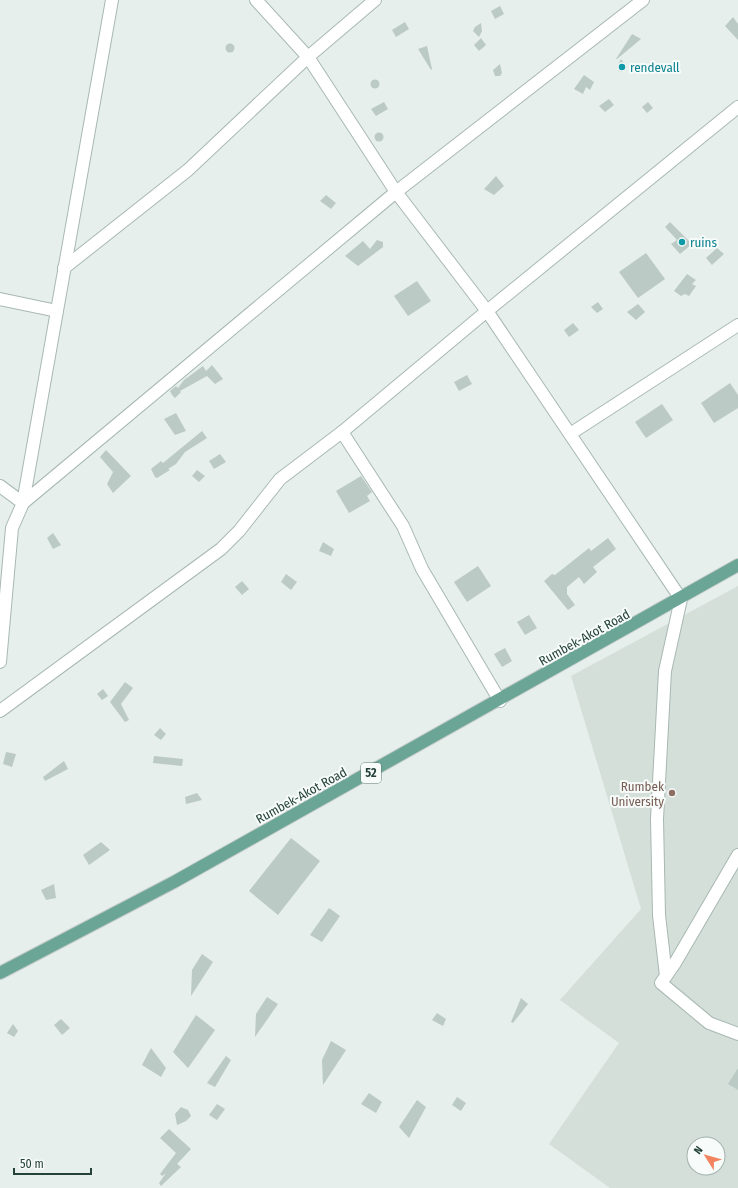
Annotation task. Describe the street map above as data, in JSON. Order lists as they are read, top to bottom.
{
  "streets": {
    "main road": ["Rumbek-Akot Road", "52"]
  },
  "places": ["rendevall", "ruins", "Rumbek University"],
  "scale_bar": "50 m",
  "north": "top left"
}
